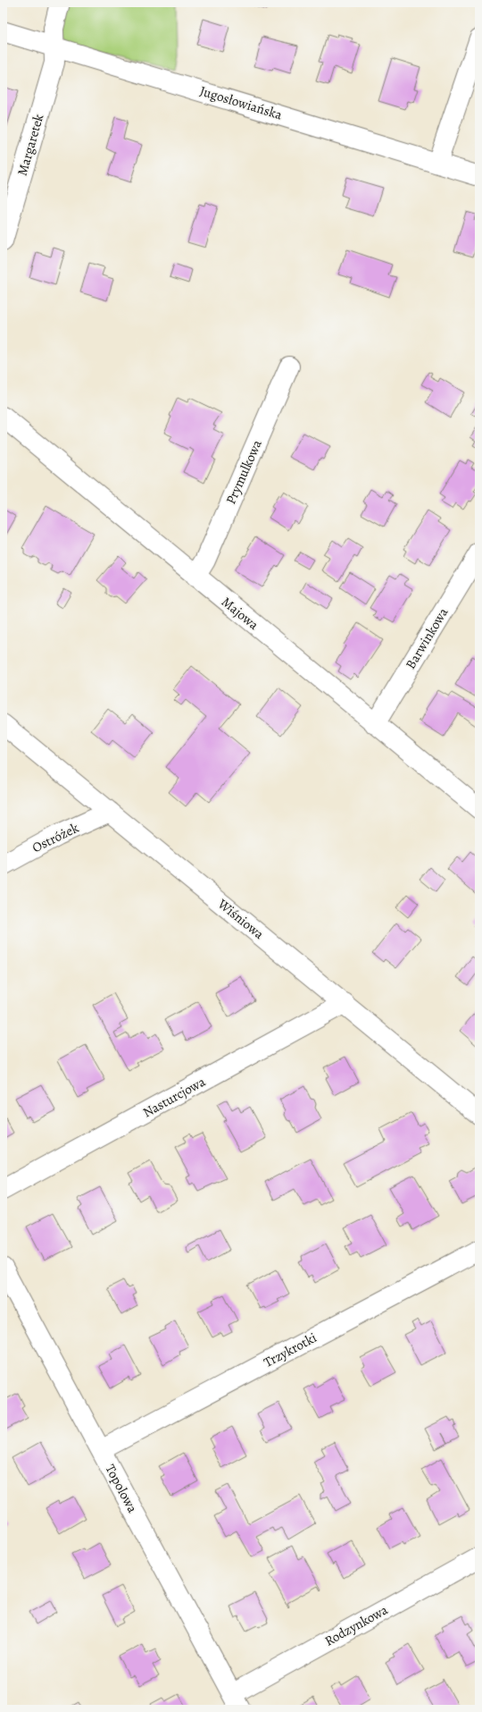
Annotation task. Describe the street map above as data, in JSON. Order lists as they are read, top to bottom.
{
  "streets": {
    "street": [
      "Jugosłowiańska",
      "Margaretek",
      "Prymulkowa",
      "Majowa",
      "Barwinkowa",
      "Ostróżek",
      "Wiśniowa",
      "Nasturcjowa",
      "Trzykrotki",
      "Topolowa",
      "Rodzynkowa"
    ]
  },
  "crossings": [
    ["Jugosłowiańska", "Margaretek"],
    ["Prymulkowa", "Majowa"],
    ["Majowa", "Barwinkowa"],
    ["Ostróżek", "Wiśniowa"],
    ["Wiśniowa", "Nasturcjowa"],
    ["Trzykrotki", "Topolowa"],
    ["Topolowa", "Rodzynkowa"]
  ]
}
